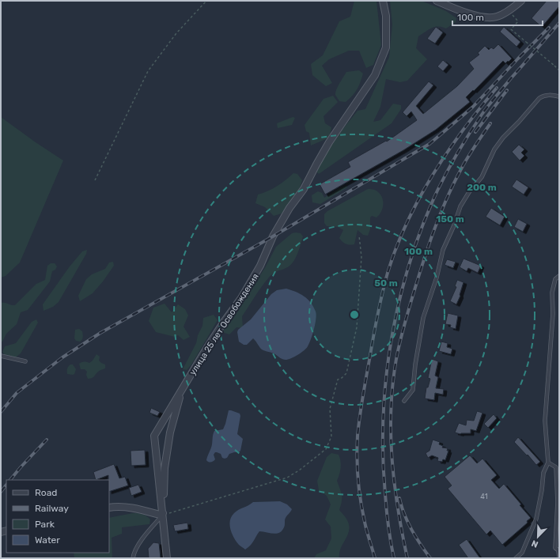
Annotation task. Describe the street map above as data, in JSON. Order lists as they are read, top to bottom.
{
  "streets": {
    "street": ["улица 25 лет Освобождения"]
  },
  "house_numbers": ["41"],
  "legend": [
    "Road",
    "Railway",
    "Park",
    "Water"
  ],
  "scale_bar": "100 m",
  "north": "bottom left",
  "rings": [
    "200 m",
    "150 m",
    "100 m",
    "50 m"
  ]
}
